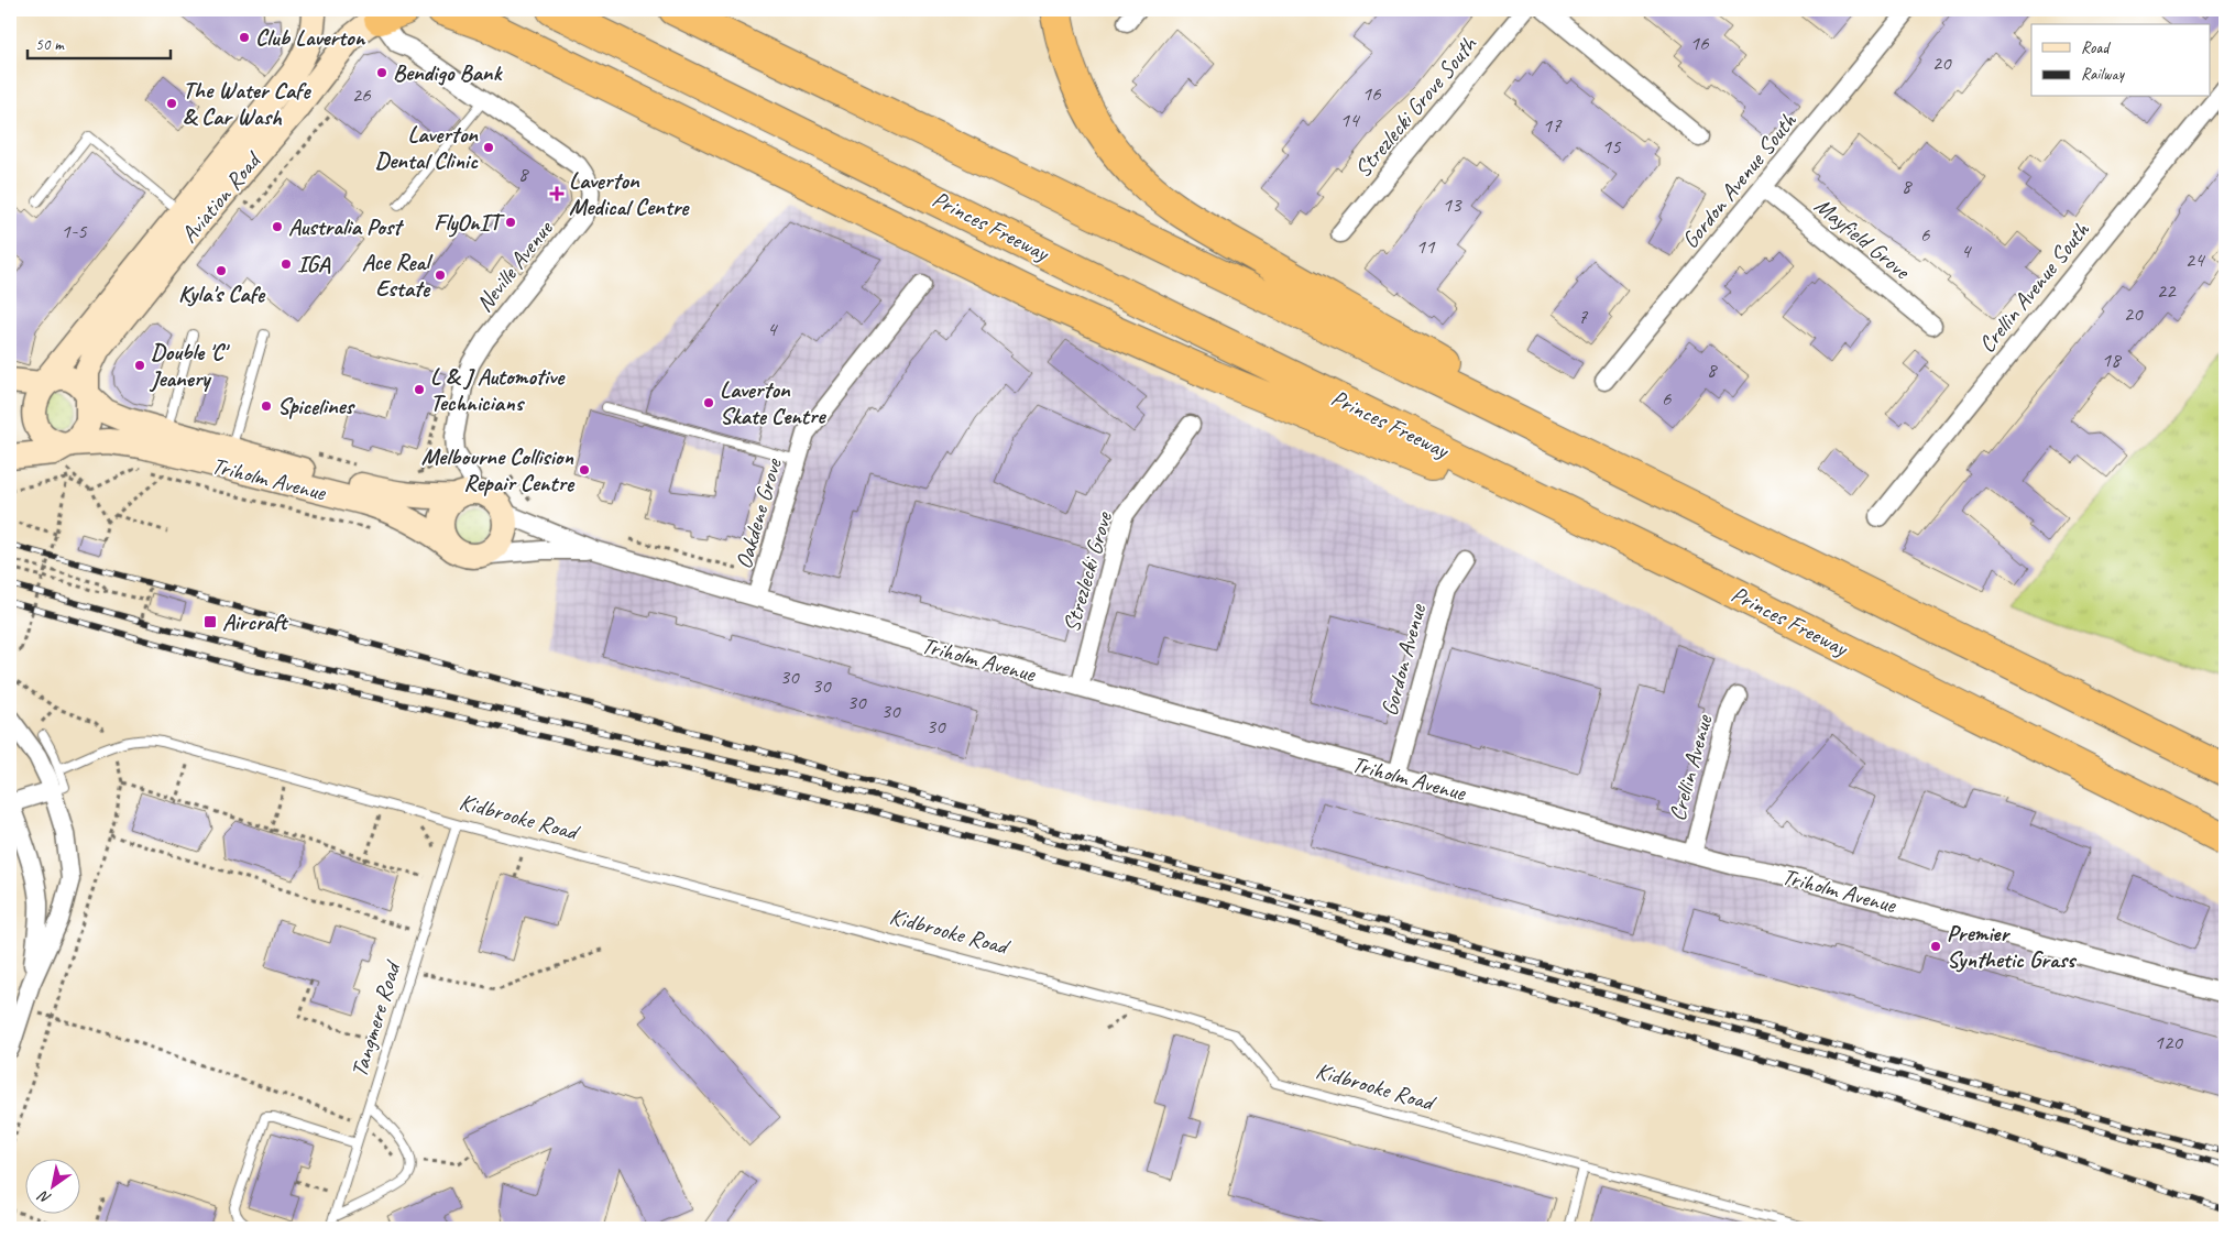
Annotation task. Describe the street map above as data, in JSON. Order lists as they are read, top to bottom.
{
  "streets": {
    "highway": ["Princes Freeway"],
    "street": [
      "Strezlecki Grove South",
      "Gordon Avenue South",
      "Aviation Road",
      "Mayfield Grove",
      "Neville Avenue",
      "Crellin Avenue South",
      "Triholm Avenue",
      "Oakdene Grove",
      "Strezlecki Grove",
      "Gordon Avenue",
      "Crellin Avenue"
    ],
    "lane": ["Kidbrooke Road", "Tangmere Road"]
  },
  "crossings": [
    ["Gordon Avenue South", "Mayfield Grove"],
    ["Aviation Road", "Neville Avenue"],
    ["Aviation Road", "Triholm Avenue"],
    ["Neville Avenue", "Triholm Avenue"],
    ["Triholm Avenue", "Oakdene Grove"],
    ["Triholm Avenue", "Strezlecki Grove"],
    ["Triholm Avenue", "Gordon Avenue"],
    ["Triholm Avenue", "Crellin Avenue"],
    ["Kidbrooke Road", "Tangmere Road"]
  ],
  "places": {
    "other": [
      "Club Laverton",
      "Bendigo Bank",
      "The Water Cafe & Car Wash",
      "Laverton Dental Clinic",
      "FlyOnIT",
      "Australia Post",
      "IGA",
      "Kyla's Cafe",
      "Ace Real Estate",
      "Double 'C' Jeanery",
      "L & J Automotive Technicians",
      "Laverton Skate Centre",
      "Spicelines",
      "Melbourne Collision Repair Centre",
      "Premier Synthetic Grass"
    ],
    "health": ["Laverton Medical Centre"],
    "transit": ["Aircraft"]
  },
  "house_numbers": [
    "16",
    "20",
    "16",
    "26",
    "14",
    "17",
    "15",
    "8",
    "8",
    "13",
    "1-5",
    "6",
    "11",
    "4",
    "24",
    "22",
    "20",
    "7",
    "4",
    "18",
    "8",
    "6",
    "30",
    "30",
    "30",
    "30",
    "30",
    "120"
  ],
  "legend": ["Road", "Railway"],
  "scale_bar": "50 m",
  "north": "bottom left"
}
